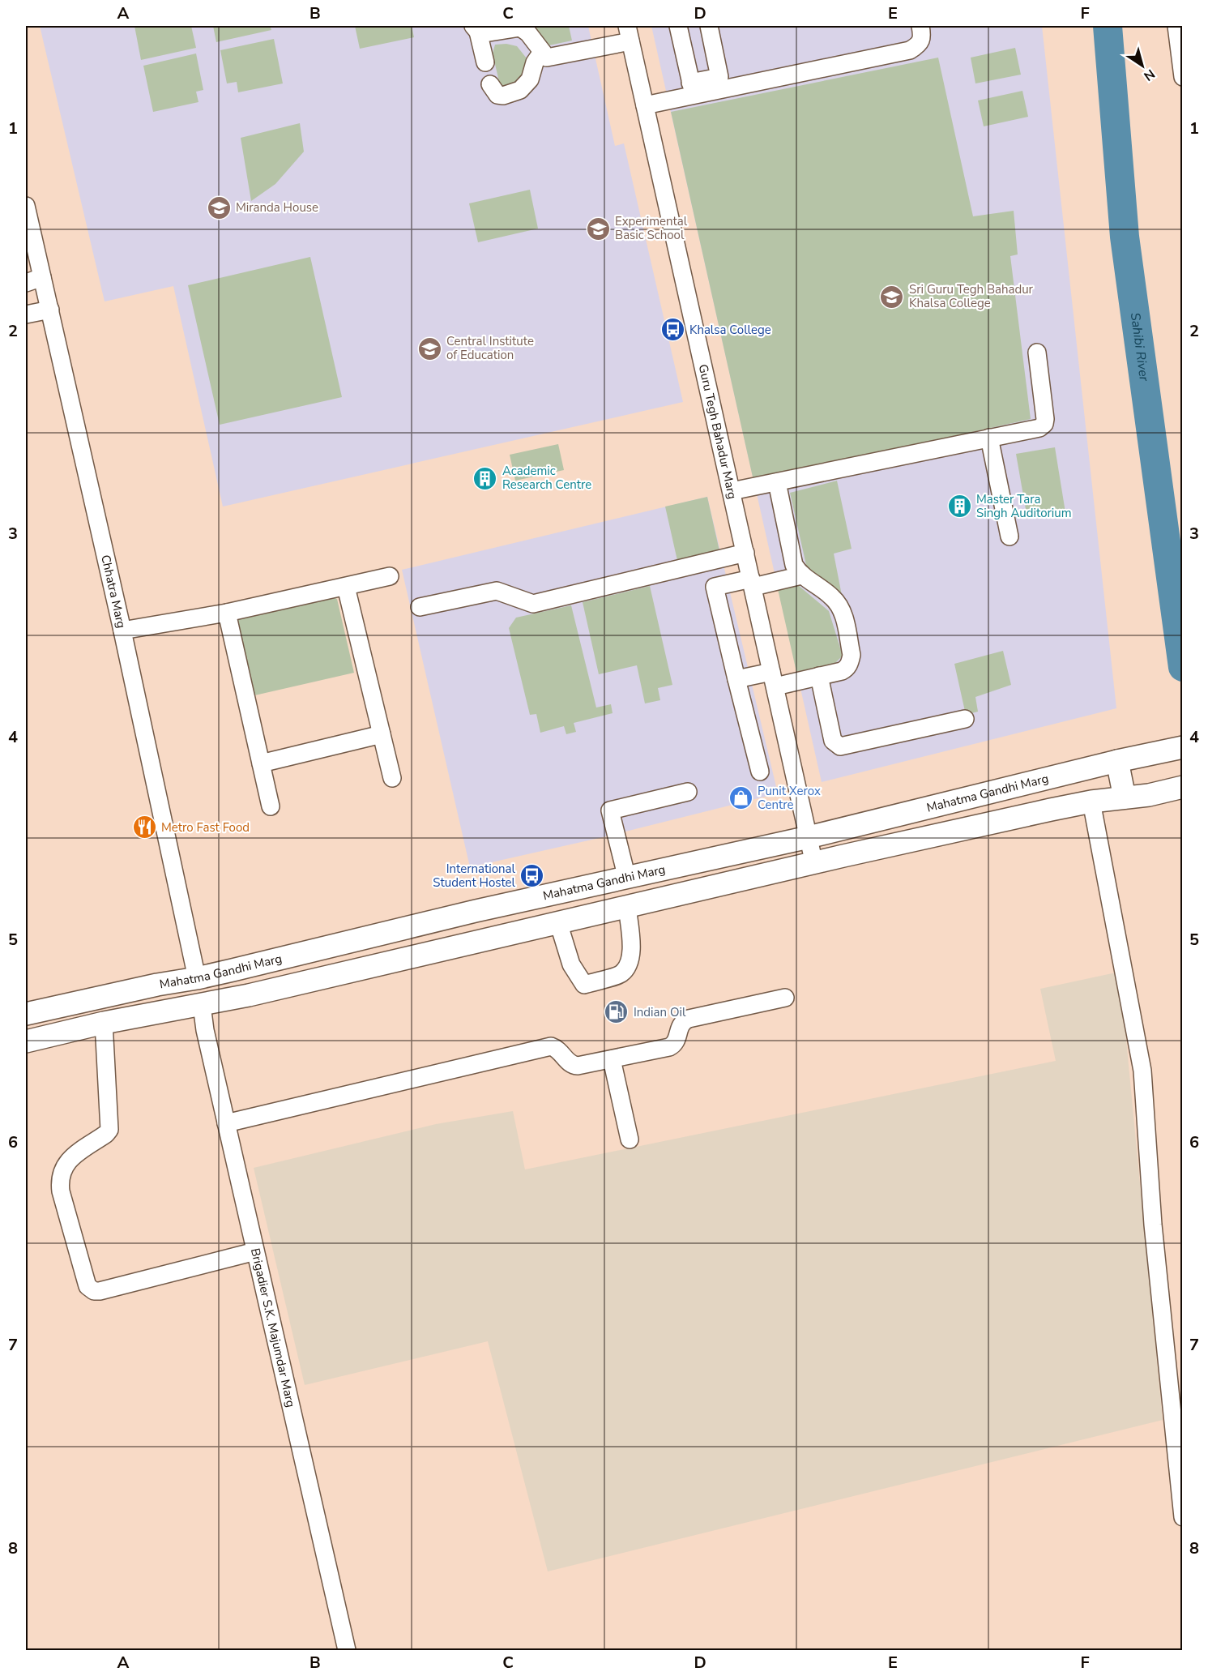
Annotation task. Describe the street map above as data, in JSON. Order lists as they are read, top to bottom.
{
  "streets": {
    "main road": ["Mahatma Gandhi Marg"],
    "street": ["Guru Tegh Bahadur Marg", "Chhatra Marg", "Brigadier S.K. Majumdar Marg"]
  },
  "crossings": [
    ["Guru Tegh Bahadur Marg", "Mahatma Gandhi Marg"],
    ["Chhatra Marg", "Mahatma Gandhi Marg"]
  ],
  "water": ["Sahibi River"],
  "places": {
    "school or university": [
      "Miranda House",
      "Experimental Basic School",
      "Sri Guru Tegh Bahadur Khalsa College",
      "Central Institute of Education"
    ],
    "bus stop": ["Khalsa College", "International Student Hostel"],
    "building": ["Academic Research Centre", "Master Tara Singh Auditorium"],
    "shop": ["Punit Xerox Centre"],
    "restaurant": ["Metro Fast Food"],
    "fuel station": ["Indian Oil"]
  },
  "north": "bottom right",
  "grid": {
    "columns": [
      "A",
      "B",
      "C",
      "D",
      "E",
      "F"
    ],
    "rows": [
      "1",
      "2",
      "3",
      "4",
      "5",
      "6",
      "7",
      "8"
    ]
  }
}
